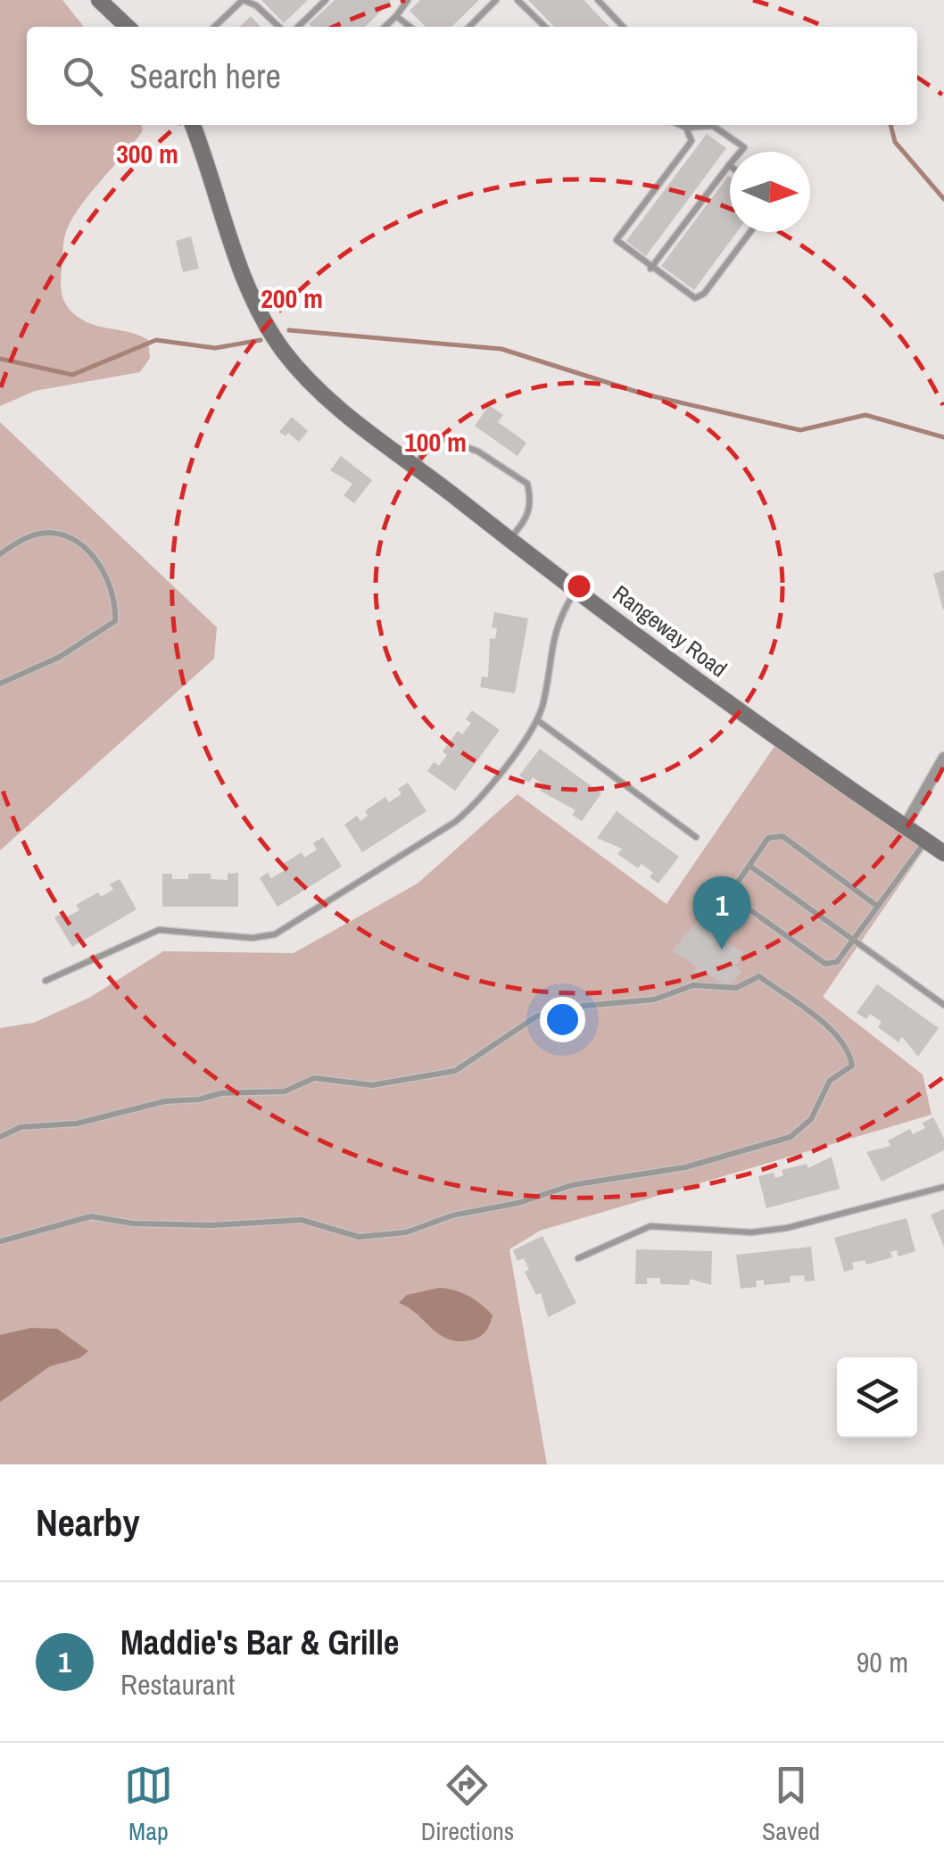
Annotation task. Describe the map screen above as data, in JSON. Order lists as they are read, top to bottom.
{
  "streets": {
    "street": ["Rangeway Road"]
  },
  "north": "right",
  "page": {
    "search": "Search here",
    "pins": "1",
    "heading": "Nearby",
    "list": [
      {
        "mark": "1",
        "name": "Maddie's Bar & Grille",
        "note": "Restaurant",
        "value": "90 m"
      }
    ],
    "nav": ["Map", "Directions", "Saved"]
  },
  "rings": ["300 m", "200 m", "100 m"]
}
